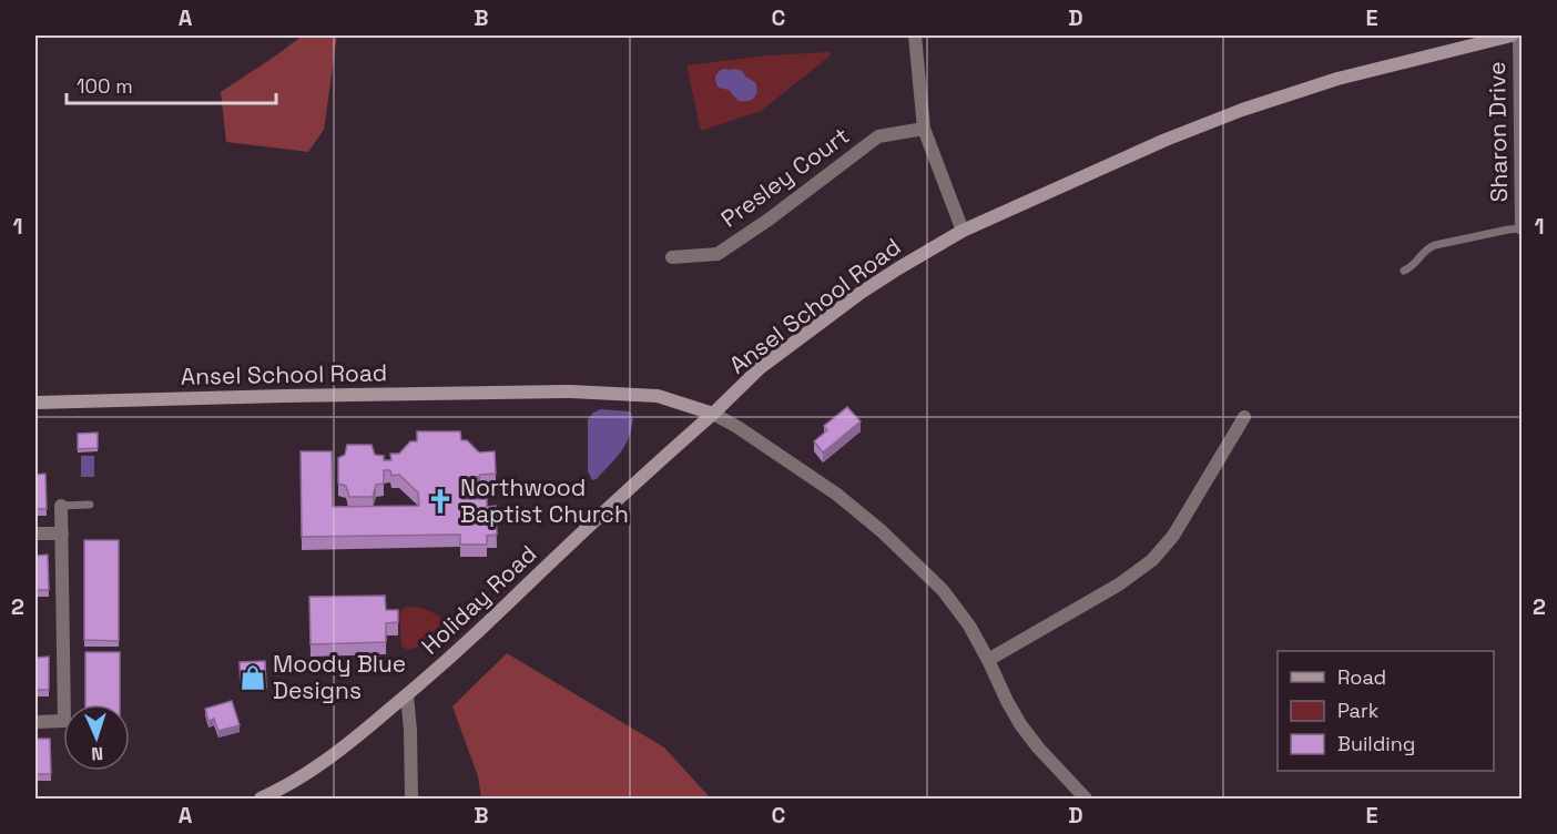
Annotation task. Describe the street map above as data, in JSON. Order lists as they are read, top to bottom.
{
  "streets": {
    "street": [
      "Sharon Drive",
      "Presley Court",
      "Ansel School Road",
      "Holiday Road"
    ]
  },
  "crossings": [
    ["Ansel School Road", "Holiday Road"]
  ],
  "places": {
    "church": ["Northwood Baptist Church"],
    "shop": ["Moody Blue Designs"]
  },
  "legend": ["Road", "Park", "Building"],
  "scale_bar": "100 m",
  "north": "bottom",
  "grid": {
    "columns": [
      "A",
      "B",
      "C",
      "D",
      "E"
    ],
    "rows": ["1", "2"]
  }
}
